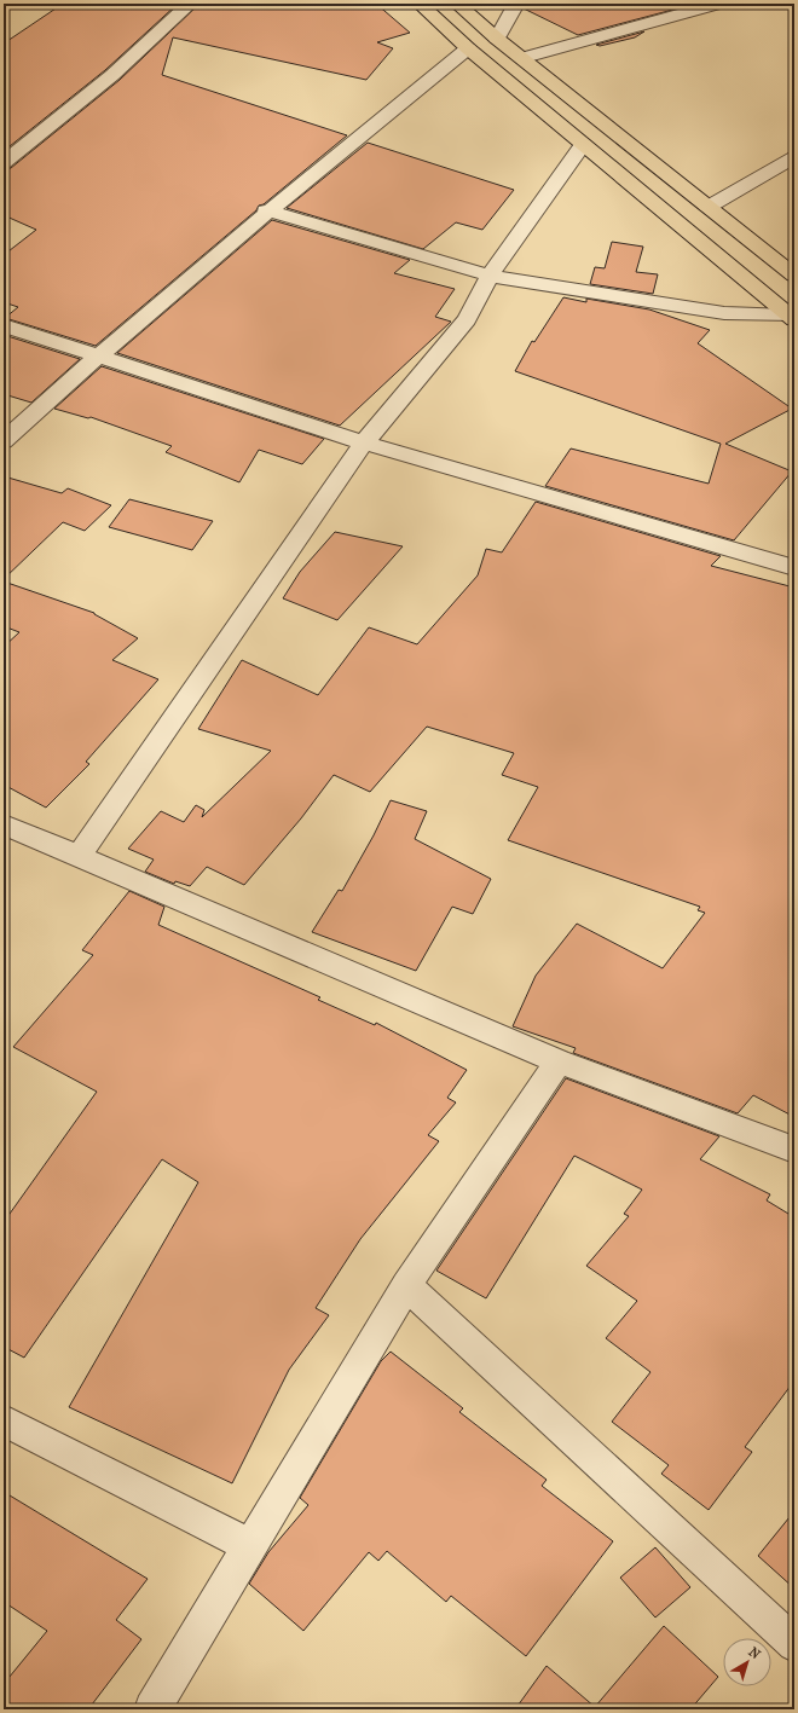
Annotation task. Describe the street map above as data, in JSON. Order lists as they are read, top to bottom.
{
  "north": "top right"
}
